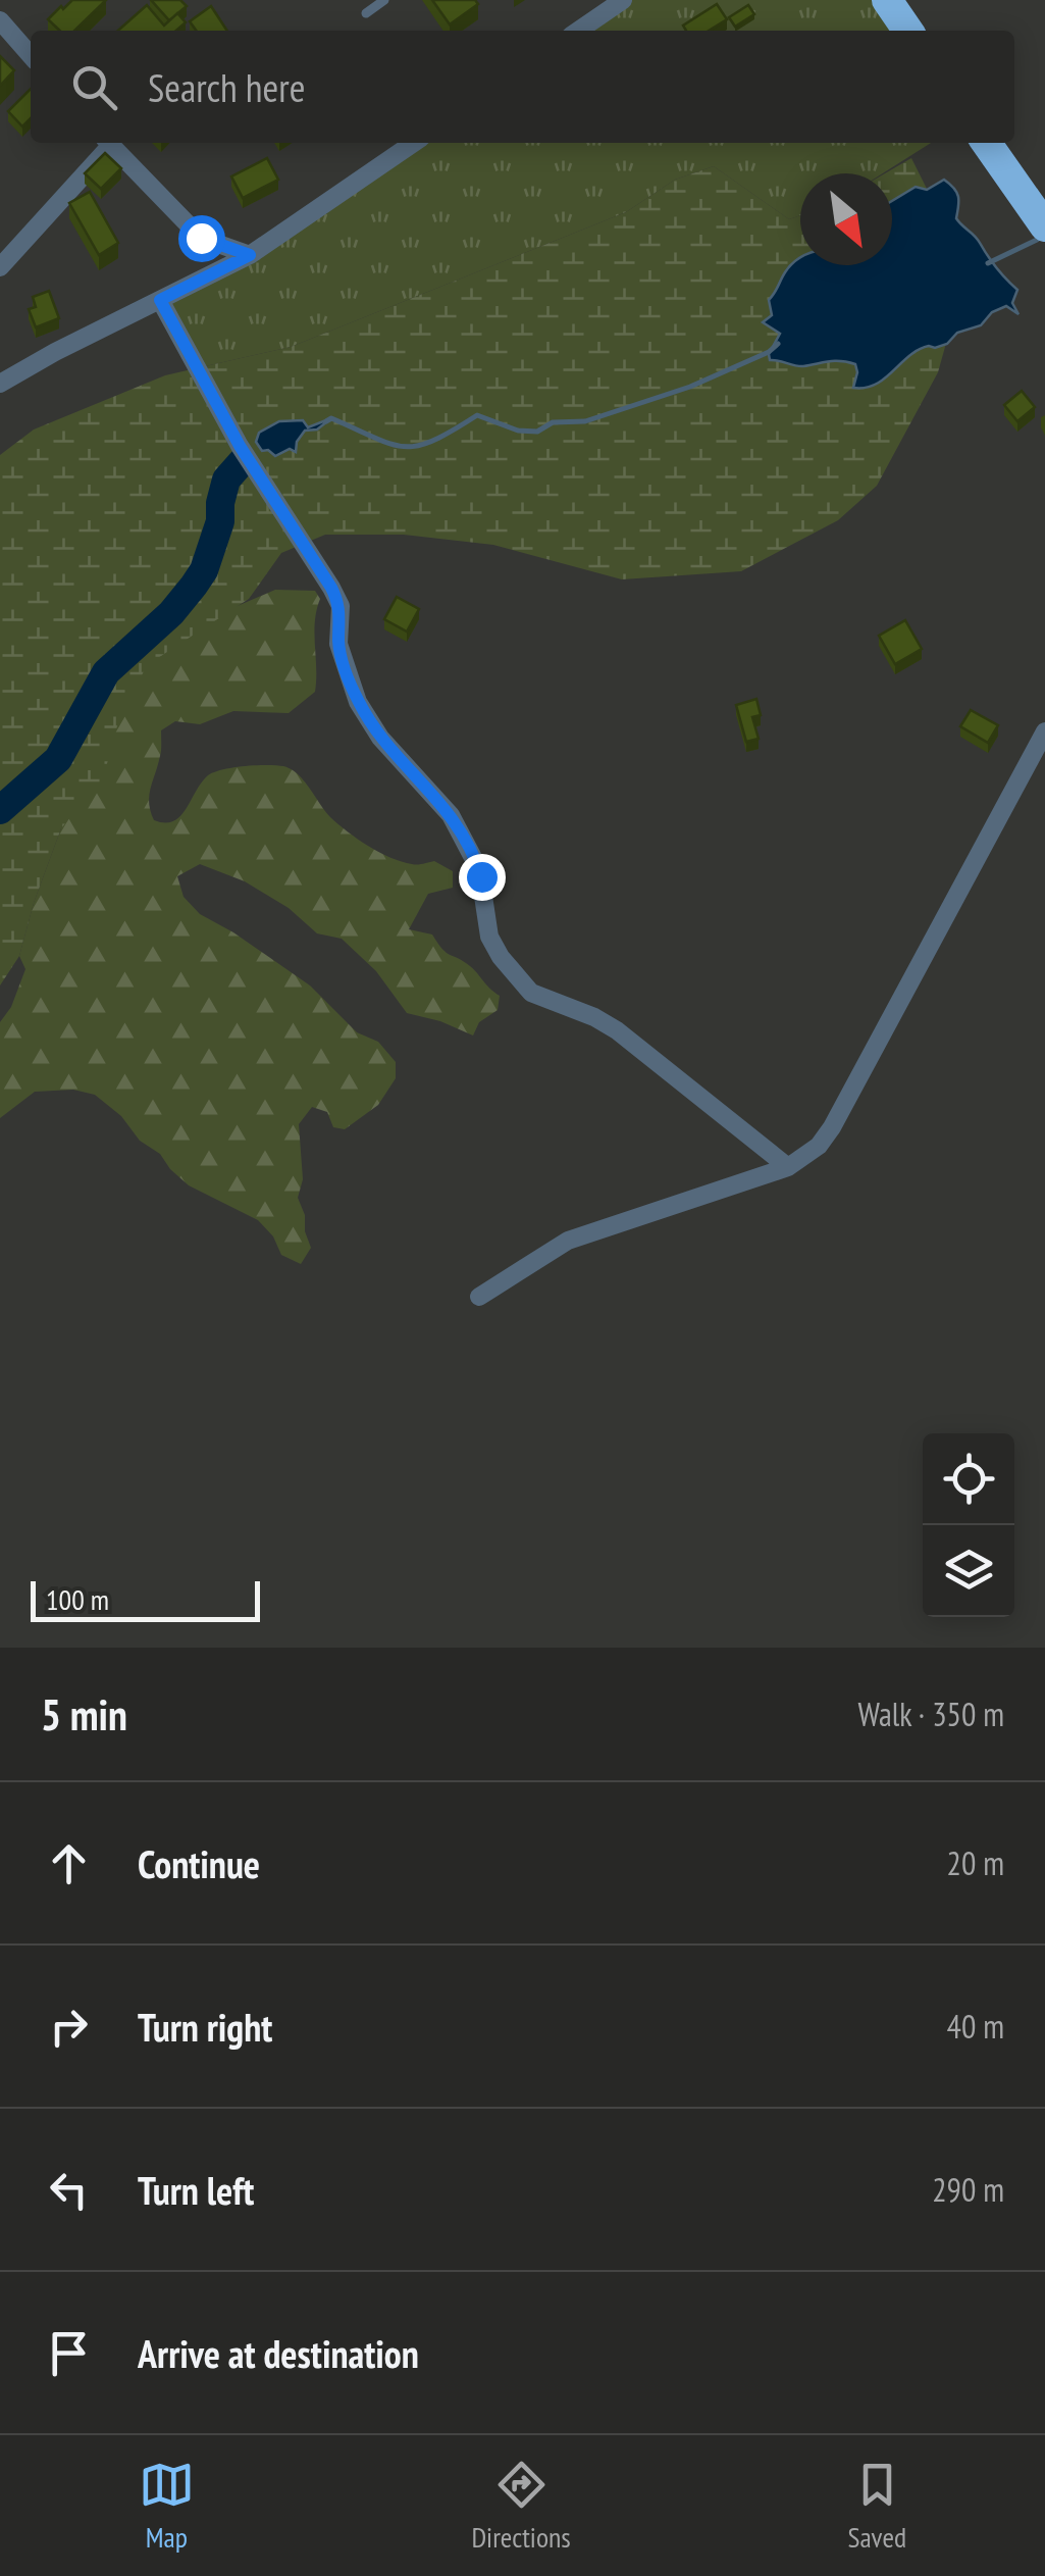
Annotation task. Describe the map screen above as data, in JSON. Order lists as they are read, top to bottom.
{
  "scale_bar": "100 m",
  "north": "bottom right",
  "page": {
    "search": "Search here",
    "scale": "100 m",
    "heading": ["5 min", "Walk · 350 m"],
    "list": [
      ["Continue", "20 m"],
      ["Turn right", "40 m"],
      ["Turn left", "290 m"],
      "Arrive at destination"
    ],
    "nav": ["Map", "Directions", "Saved"]
  }
}
